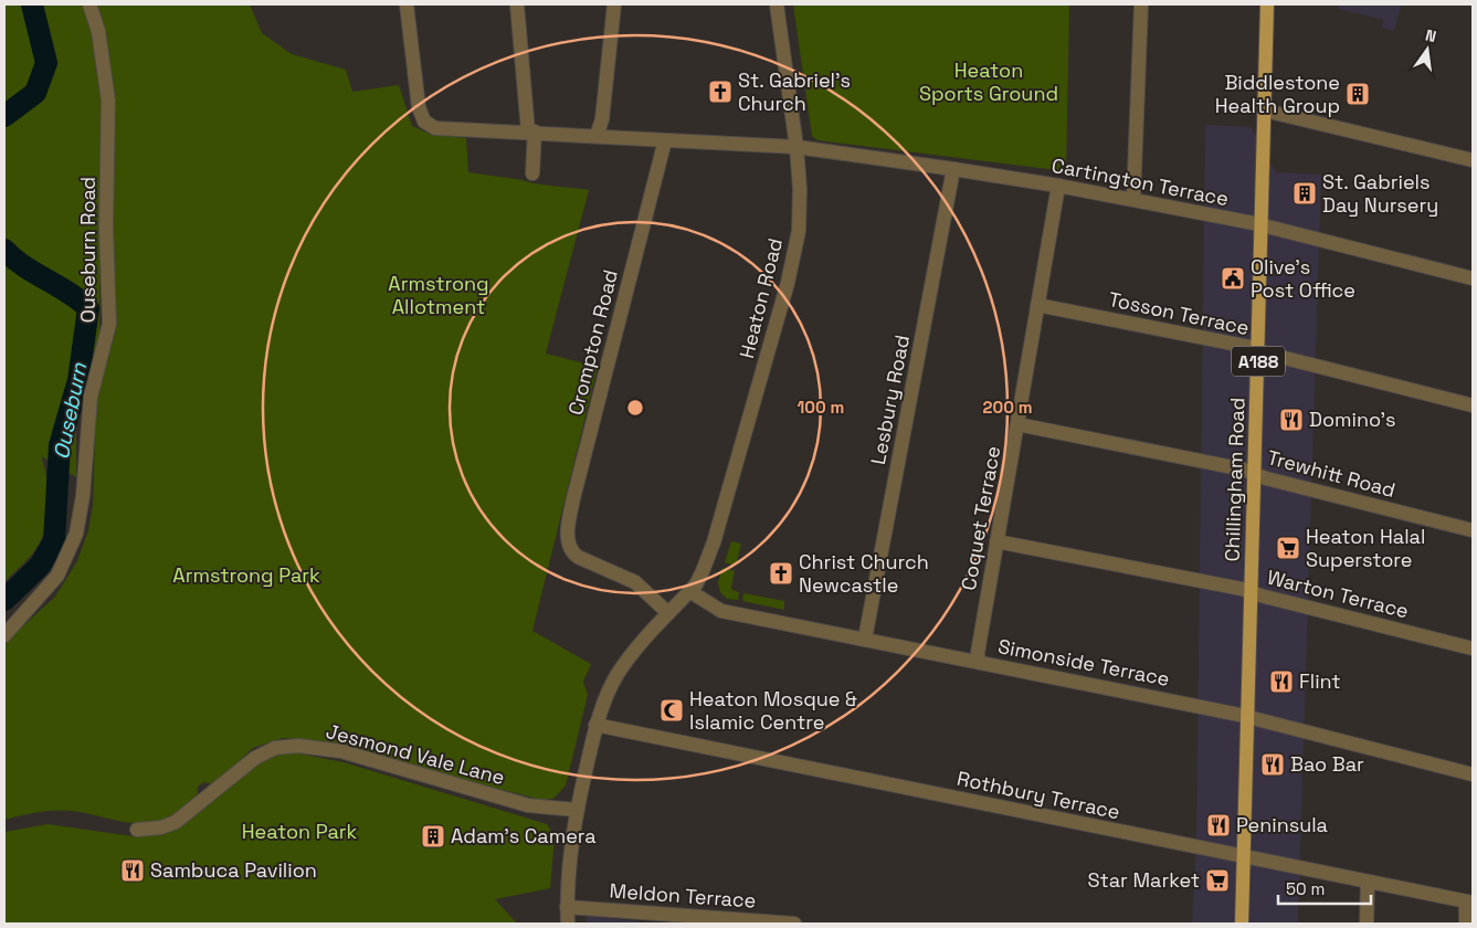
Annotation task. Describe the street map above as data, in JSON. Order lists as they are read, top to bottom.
{
  "streets": {
    "main road": ["A188", "Chillingham Road"],
    "street": [
      "Cartington Terrace",
      "Ouseburn Road",
      "Heaton Road",
      "Tosson Terrace",
      "Crompton Road",
      "Lesbury Road",
      "Trewhitt Road",
      "Coquet Terrace",
      "Warton Terrace",
      "Simonside Terrace",
      "Jesmond Vale Lane",
      "Rothbury Terrace",
      "Meldon Terrace"
    ]
  },
  "crossings": [
    ["Cartington Terrace", "Heaton Road"],
    ["Cartington Terrace", "Crompton Road"],
    ["Cartington Terrace", "Lesbury Road"],
    ["Cartington Terrace", "Chillingham Road"],
    ["Cartington Terrace", "Coquet Terrace"],
    ["Heaton Road", "Crompton Road"],
    ["Heaton Road", "Simonside Terrace"],
    ["Heaton Road", "Jesmond Vale Lane"],
    ["Heaton Road", "Rothbury Terrace"],
    ["Heaton Road", "Meldon Terrace"],
    ["Tosson Terrace", "Chillingham Road"],
    ["Tosson Terrace", "Coquet Terrace"],
    ["Lesbury Road", "Simonside Terrace"],
    ["Trewhitt Road", "Chillingham Road"],
    ["Trewhitt Road", "Coquet Terrace"],
    ["Chillingham Road", "Warton Terrace"],
    ["Chillingham Road", "Simonside Terrace"],
    ["Chillingham Road", "Rothbury Terrace"],
    ["Coquet Terrace", "Warton Terrace"],
    ["Coquet Terrace", "Simonside Terrace"]
  ],
  "water": ["Ouseburn"],
  "parks": [
    "Heaton Sports Ground",
    "Armstrong Allotment",
    "Armstrong Park",
    "Heaton Park"
  ],
  "places": {
    "church": ["St. Gabriel's Church", "Christ Church Newcastle"],
    "building": ["Biddlestone Health Group", "St. Gabriels Day Nursery", "Adam's Camera"],
    "public building": ["Olive's Post Office"],
    "restaurant": [
      "Domino's",
      "Flint",
      "Bao Bar",
      "Peninsula",
      "Sambuca Pavilion"
    ],
    "supermarket": ["Heaton Halal Superstore", "Star Market"],
    "mosque": ["Heaton Mosque & Islamic Centre"]
  },
  "scale_bar": "50 m",
  "north": "top",
  "rings": ["100 m", "200 m"]
}
